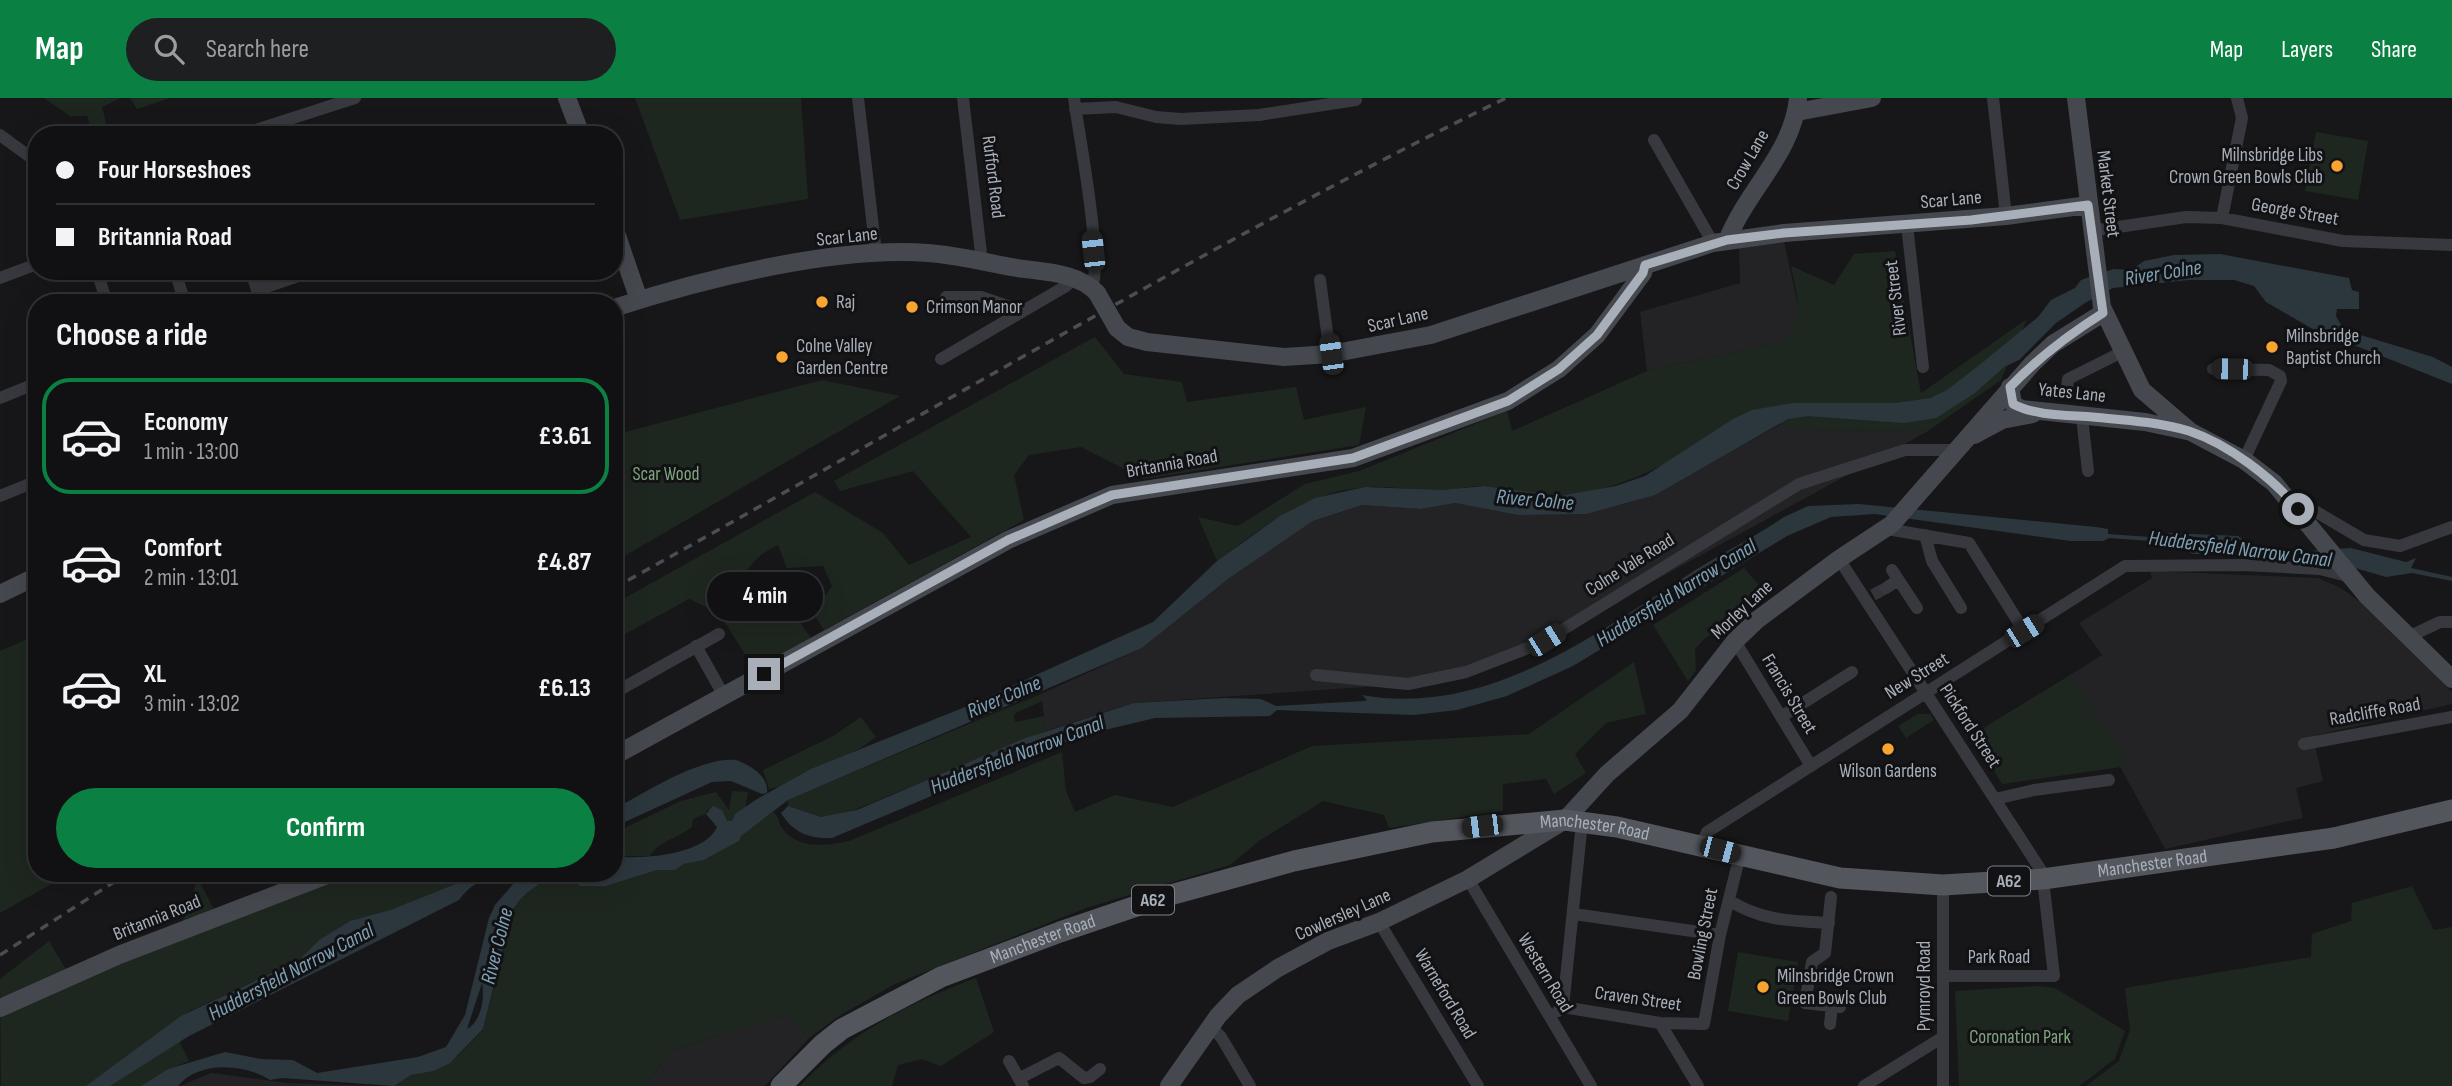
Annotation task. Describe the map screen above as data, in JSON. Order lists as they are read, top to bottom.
{
  "streets": {
    "main road": ["Manchester Road", "A62"],
    "street": [
      "Crow Lane",
      "Rufford Road",
      "Market Street",
      "Scar Lane",
      "George Street",
      "River Street",
      "Yates Lane",
      "Britannia Road",
      "Colne Vale Road",
      "Morley Lane",
      "New Street",
      "Francis Street",
      "Radcliffe Road",
      "Pickford Street",
      "Cowlersley Lane",
      "Bowling Street",
      "Park Road",
      "Western Road",
      "Pymroyd Road",
      "Warneford Road",
      "Craven Street"
    ]
  },
  "crossings": [
    ["Crow Lane", "Scar Lane"],
    ["Rufford Road", "Scar Lane"],
    ["Market Street", "Scar Lane"],
    ["Market Street", "George Street"],
    ["Market Street", "Yates Lane"],
    ["Market Street", "Morley Lane"],
    ["Market Street", "New Street"],
    ["Scar Lane", "River Street"],
    ["Scar Lane", "Britannia Road"],
    ["Yates Lane", "Morley Lane"],
    ["Colne Vale Road", "Morley Lane"],
    ["Morley Lane", "Francis Street"],
    ["Morley Lane", "Pickford Street"],
    ["Morley Lane", "Manchester Road"],
    ["Morley Lane", "Cowlersley Lane"],
    ["New Street", "Francis Street"],
    ["New Street", "Pickford Street"],
    ["New Street", "Manchester Road"],
    ["Pickford Street", "Manchester Road"],
    ["Pickford Street", "Park Road"],
    ["Manchester Road", "Cowlersley Lane"],
    ["Manchester Road", "Bowling Street"],
    ["Manchester Road", "Park Road"],
    ["Manchester Road", "Pymroyd Road"],
    ["Cowlersley Lane", "Western Road"],
    ["Cowlersley Lane", "Warneford Road"],
    ["Bowling Street", "Craven Street"],
    ["Park Road", "Pymroyd Road"]
  ],
  "water": ["River Colne", "Huddersfield Narrow Canal"],
  "parks": ["Scar Wood", "Coronation Park"],
  "places": [
    "Milnsbridge Libs Crown Green Bowls Club",
    "Raj",
    "Crimson Manor",
    "Milnsbridge Baptist Church",
    "Colne Valley Garden Centre",
    "Wilson Gardens",
    "Milnsbridge Crown Green Bowls Club"
  ],
  "page": {
    "header": "Map",
    "search": "Search here",
    "nav": ["Map", "Layers", "Share"],
    "banner": ["Four Horseshoes", "Britannia Road"],
    "heading": "Choose a ride",
    "list": [
      {
        "name": "Economy",
        "note": "1 min · 13:00",
        "value": "£3.61"
      },
      {
        "name": "Comfort",
        "note": "2 min · 13:01",
        "value": "£4.87"
      },
      {
        "name": "XL",
        "note": "3 min · 13:02",
        "value": "£6.13"
      }
    ],
    "bubble": "4 min",
    "buttons": "Confirm"
  }
}
